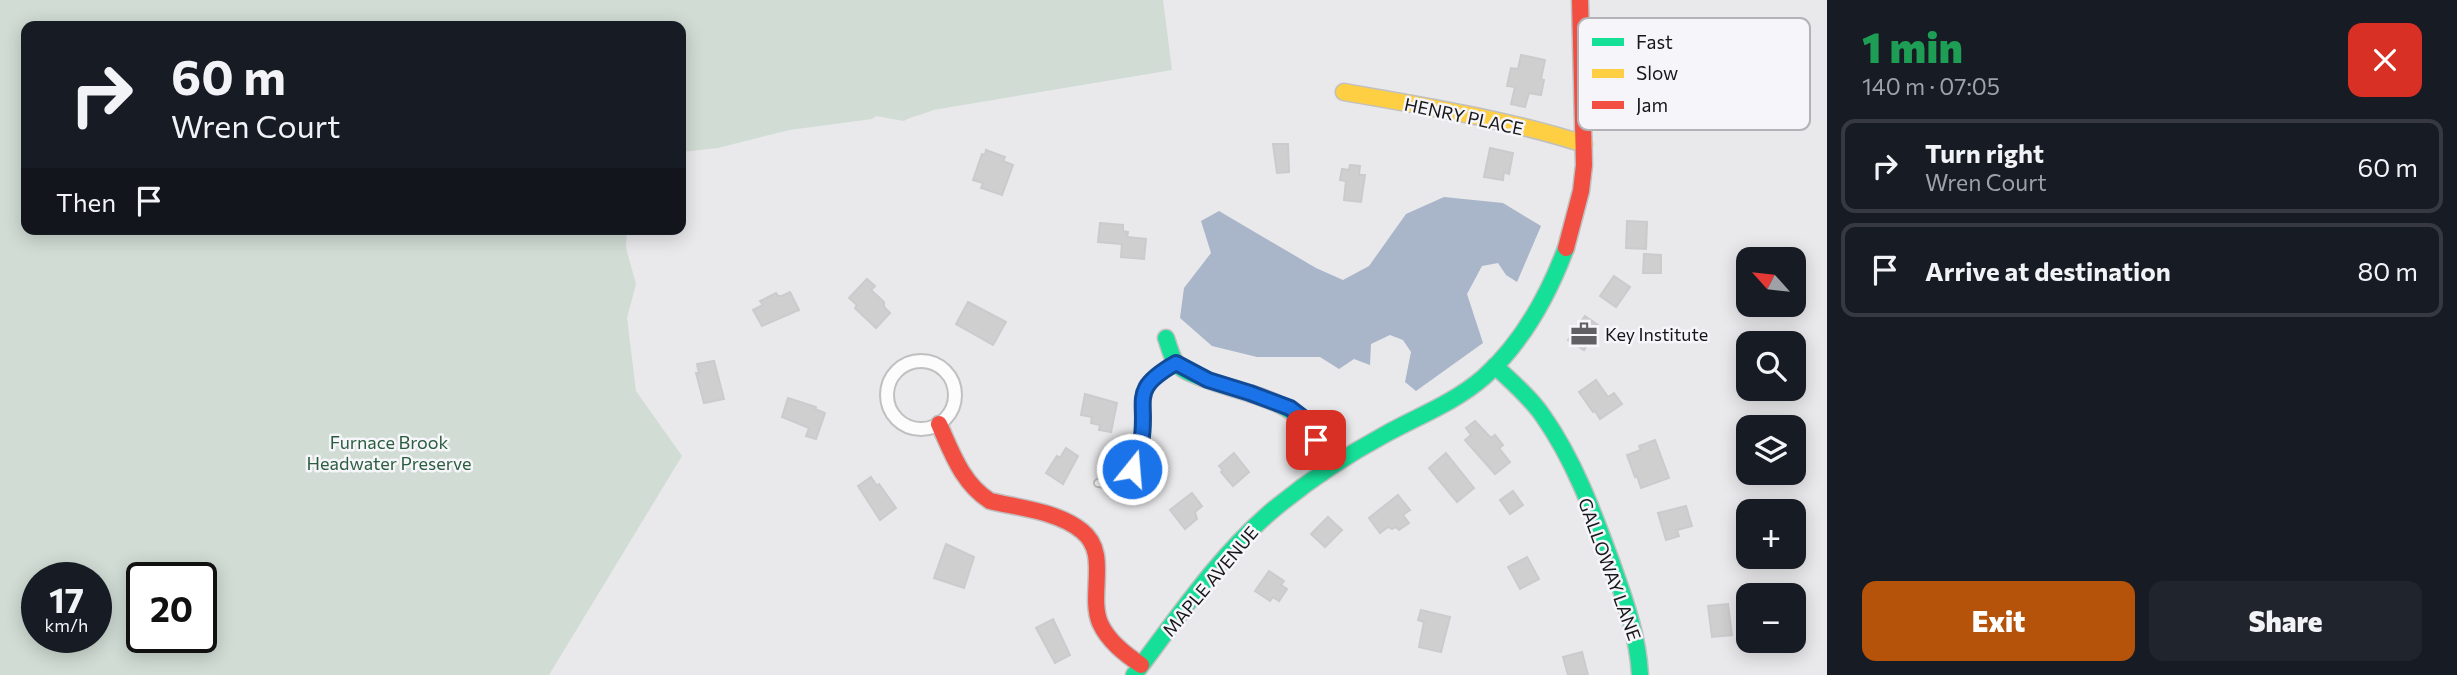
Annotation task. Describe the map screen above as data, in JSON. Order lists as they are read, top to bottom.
{
  "streets": {
    "street": ["HENRY PLACE", "GALLOWAY LANE", "MAPLE AVENUE"]
  },
  "crossings": [
    ["HENRY PLACE", "MAPLE AVENUE"],
    ["GALLOWAY LANE", "MAPLE AVENUE"]
  ],
  "parks": ["Furnace Brook Headwater Preserve"],
  "places": {
    "office": ["Key Institute"]
  },
  "legend": ["Fast", "Slow", "Jam"],
  "north": "top left",
  "page": {
    "heading": ["1 min", "140 m · 07:05"],
    "turn": ["60 m", "Wren Court"],
    "list": [
      {
        "name": "Turn right",
        "note": "Wren Court",
        "value": "60 m"
      },
      {
        "name": "Arrive at destination",
        "value": "80 m"
      }
    ],
    "then": "Then",
    "map_buttons": ["+", "−"],
    "speed": "17 km/h",
    "limit": "20",
    "buttons": ["Exit", "Share"]
  }
}
